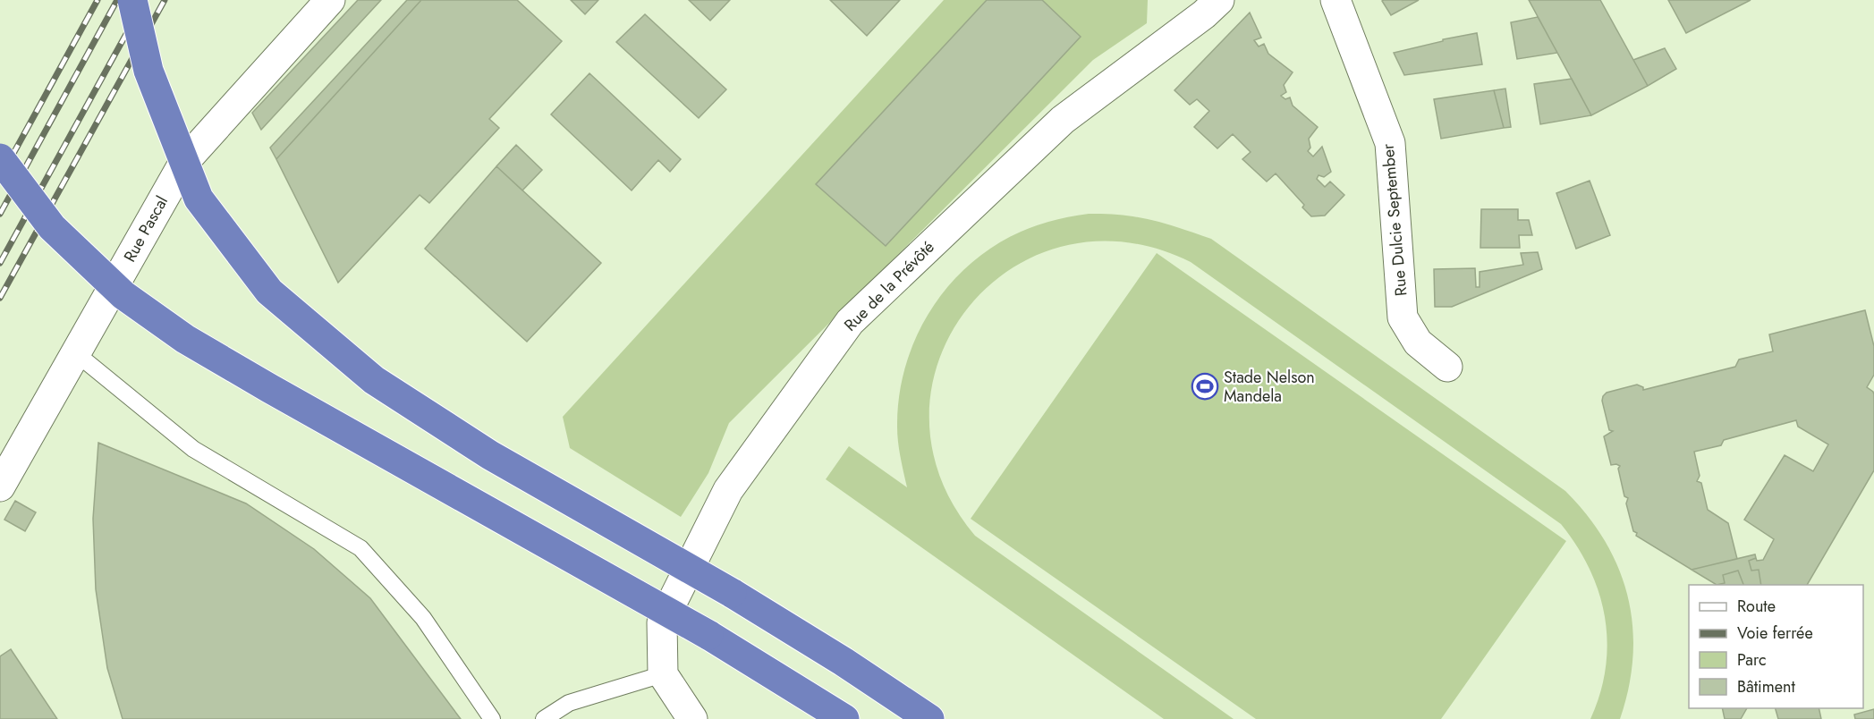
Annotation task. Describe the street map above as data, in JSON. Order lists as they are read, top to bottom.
{
  "streets": {
    "street": ["Rue Dulcie September", "Rue Pascal", "Rue de la Prévôté"]
  },
  "places": {
    "sports": ["Stade Nelson Mandela"]
  },
  "legend": [
    "Route",
    "Voie ferrée",
    "Parc",
    "Bâtiment"
  ]
}
